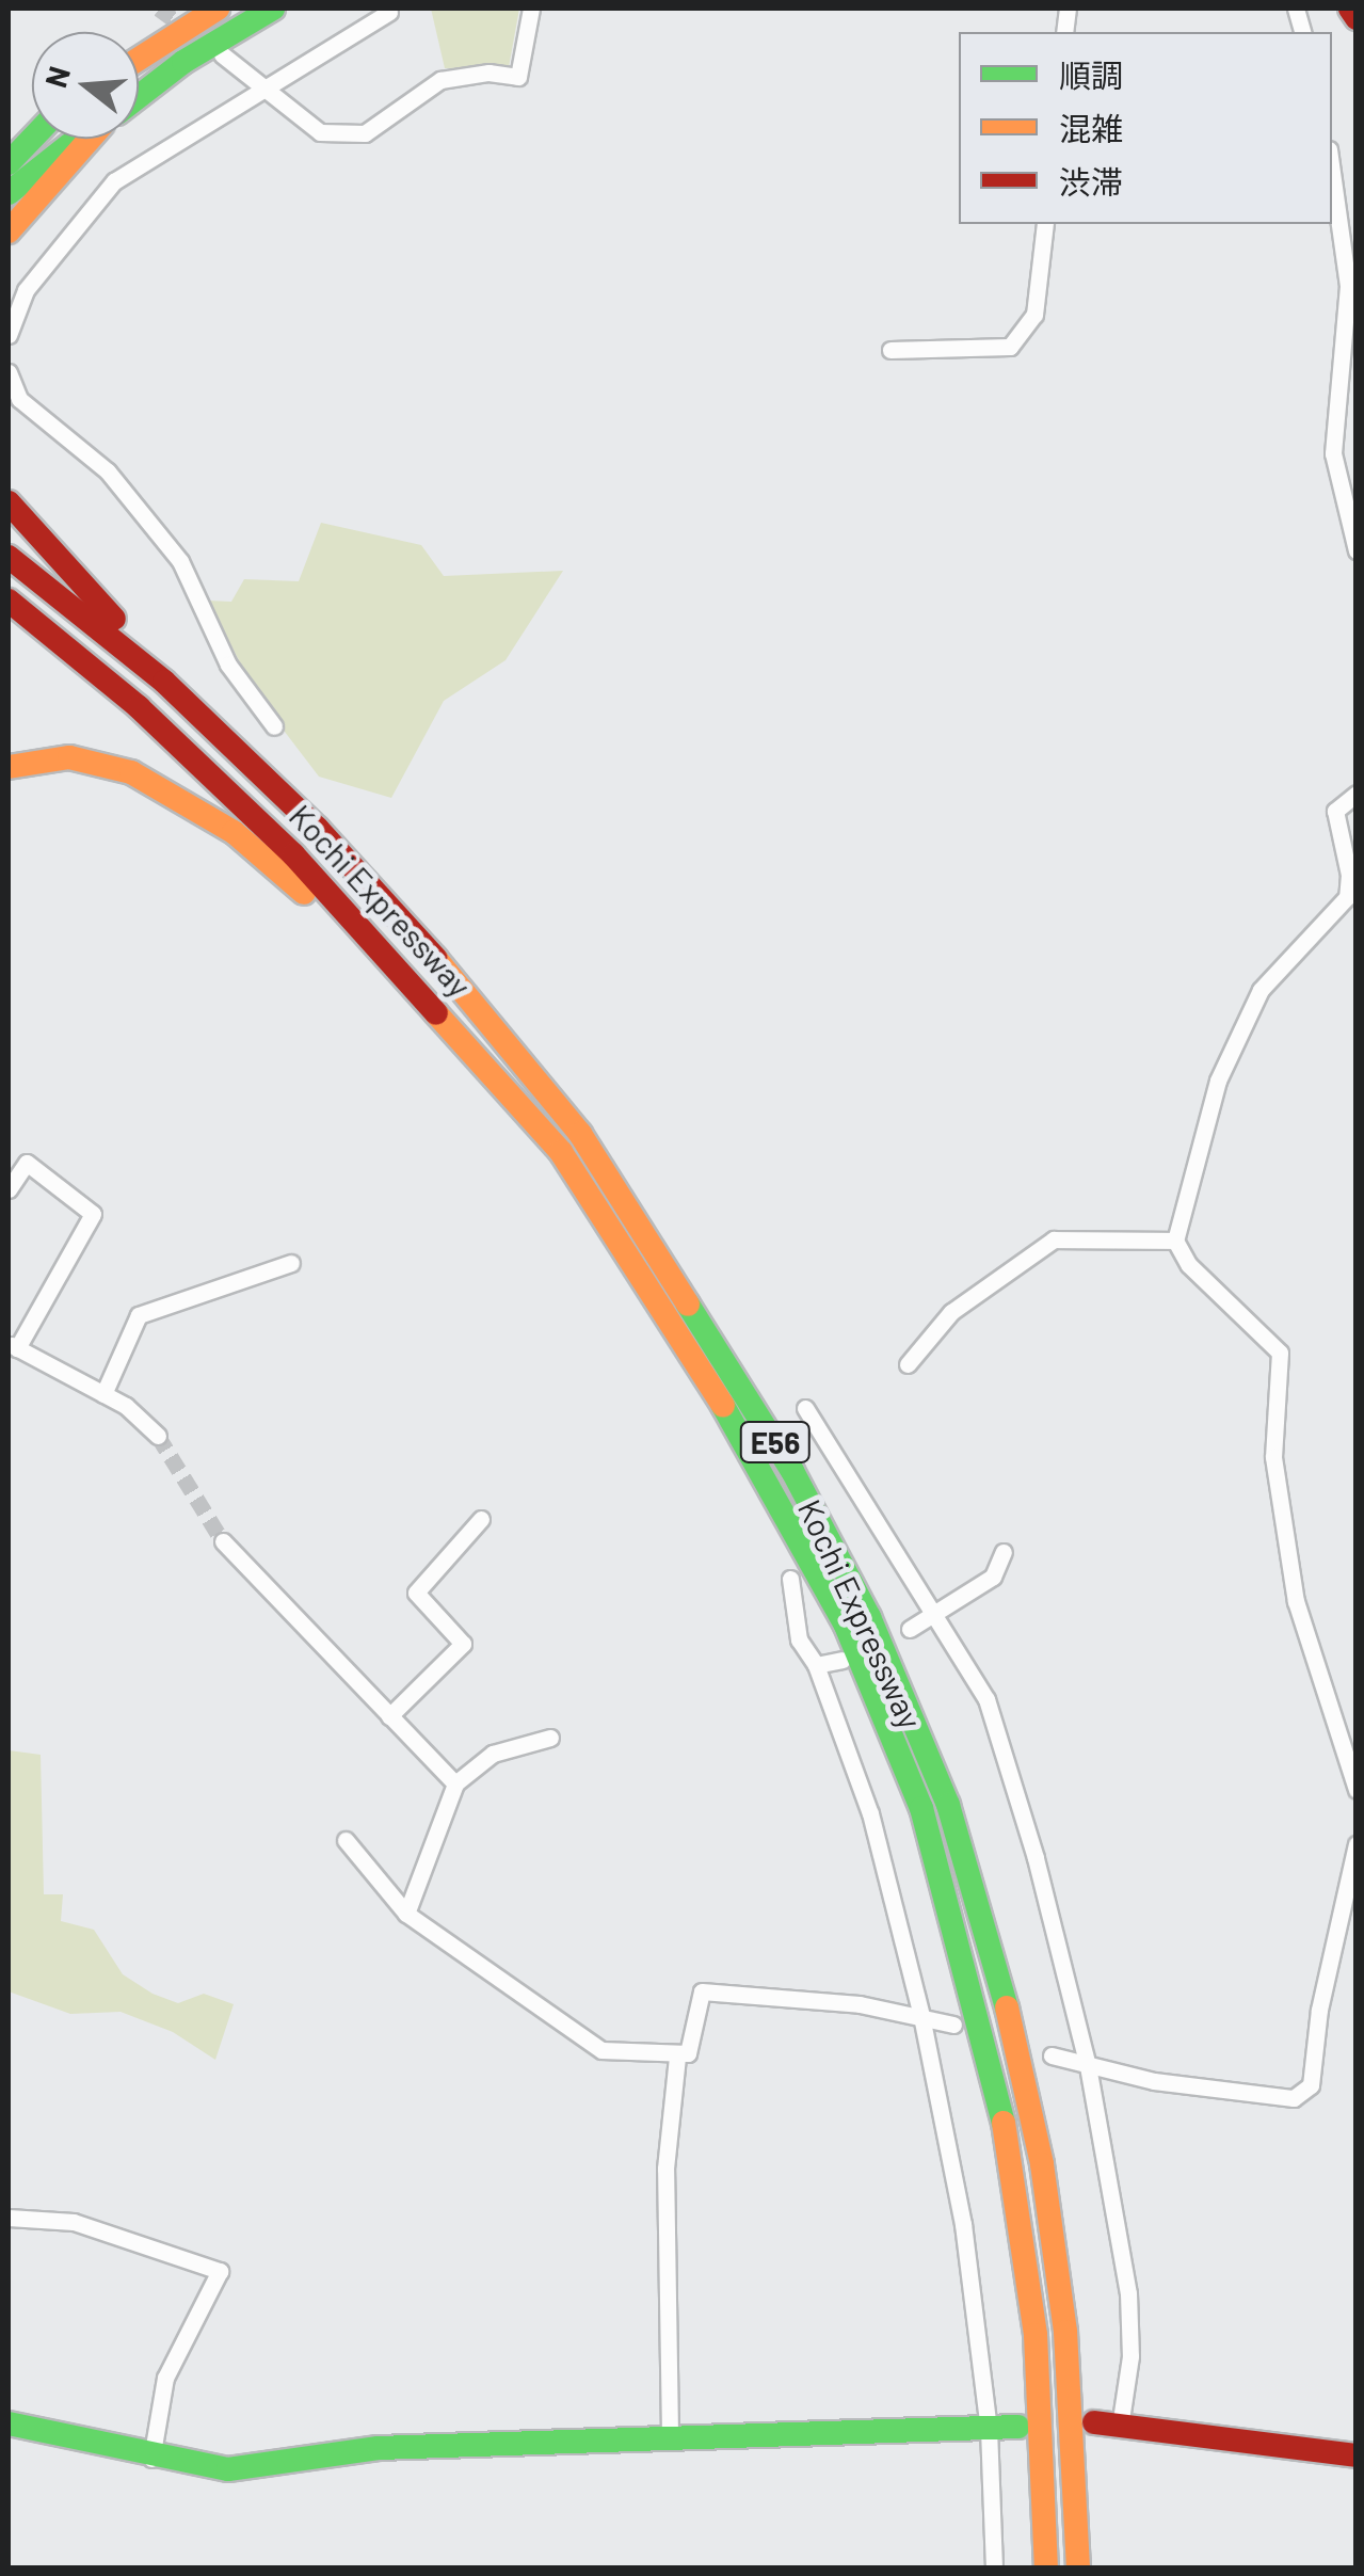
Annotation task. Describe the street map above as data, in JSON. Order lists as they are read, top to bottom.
{
  "streets": {
    "main road": ["Kochi Expressway", "E56"]
  },
  "legend": ["順調", "混雑", "渋滞"],
  "north": "left"
}
